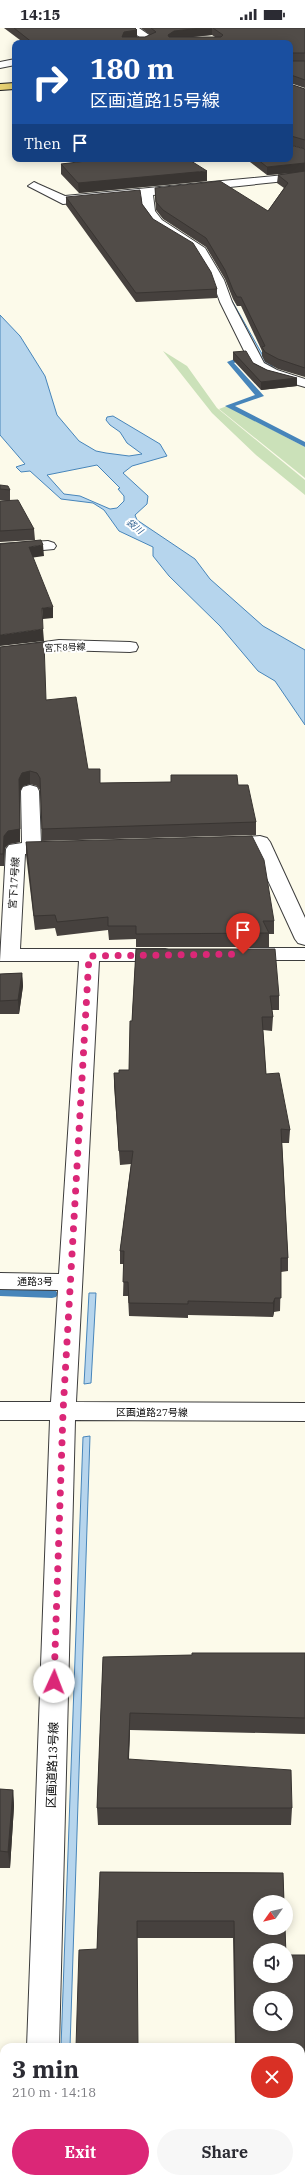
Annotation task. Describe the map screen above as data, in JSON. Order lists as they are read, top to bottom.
{
  "streets": {
    "street": [
      "宮下8号線",
      "宮下17号線",
      "通路3号",
      "区画道路27号線",
      "区画道路13号線"
    ]
  },
  "crossings": [
    ["通路3号", "区画道路13号線"],
    ["区画道路27号線", "区画道路13号線"]
  ],
  "water": ["袋川"],
  "north": "bottom left",
  "page": {
    "status": "14:15",
    "turn": ["180 m", "区画道路15号線"],
    "then": "Then",
    "heading": ["3 min", "210 m · 14:18"],
    "buttons": ["Exit", "Share"]
  }
}
